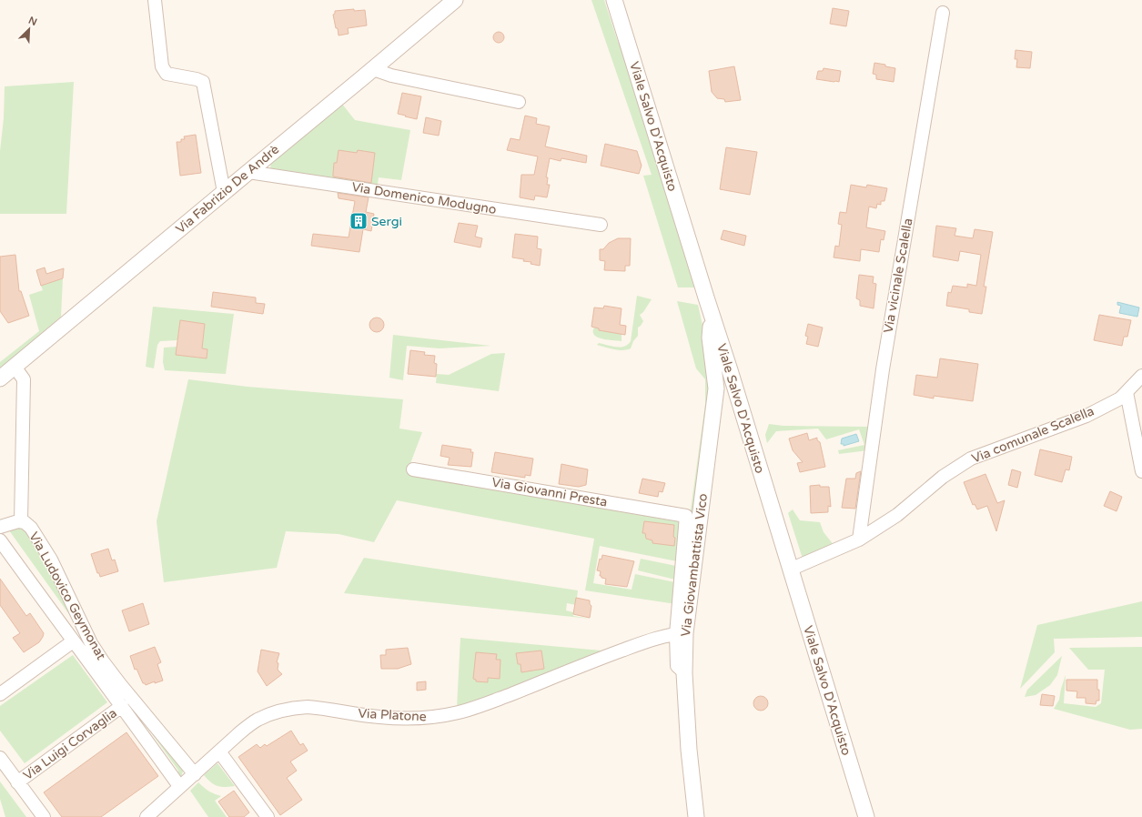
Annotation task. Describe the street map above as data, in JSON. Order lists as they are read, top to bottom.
{
  "streets": {
    "street": [
      "Viale Salvo D'Acquisto",
      "Via Fabrizio De Andrè",
      "Via Domenico Modugno",
      "Via vicinale Scalella",
      "Via comunale Scalella",
      "Via Giovanni Presta",
      "Via Giovambattista Vico",
      "Via Ludovico Geymonat",
      "Via Platone",
      "Via Luigi Corvaglia"
    ]
  },
  "crossings": [
    ["Viale Salvo D'Acquisto", "Via comunale Scalella"],
    ["Viale Salvo D'Acquisto", "Via Giovambattista Vico"],
    ["Via Fabrizio De Andrè", "Via Domenico Modugno"],
    ["Via vicinale Scalella", "Via comunale Scalella"],
    ["Via Giovanni Presta", "Via Giovambattista Vico"],
    ["Via Giovanni Presta", "Via Platone"],
    ["Via Giovambattista Vico", "Via Platone"],
    ["Via Ludovico Geymonat", "Via Platone"],
    ["Via Ludovico Geymonat", "Via Luigi Corvaglia"]
  ],
  "places": {
    "building": ["Sergi"]
  },
  "north": "top right"
}
